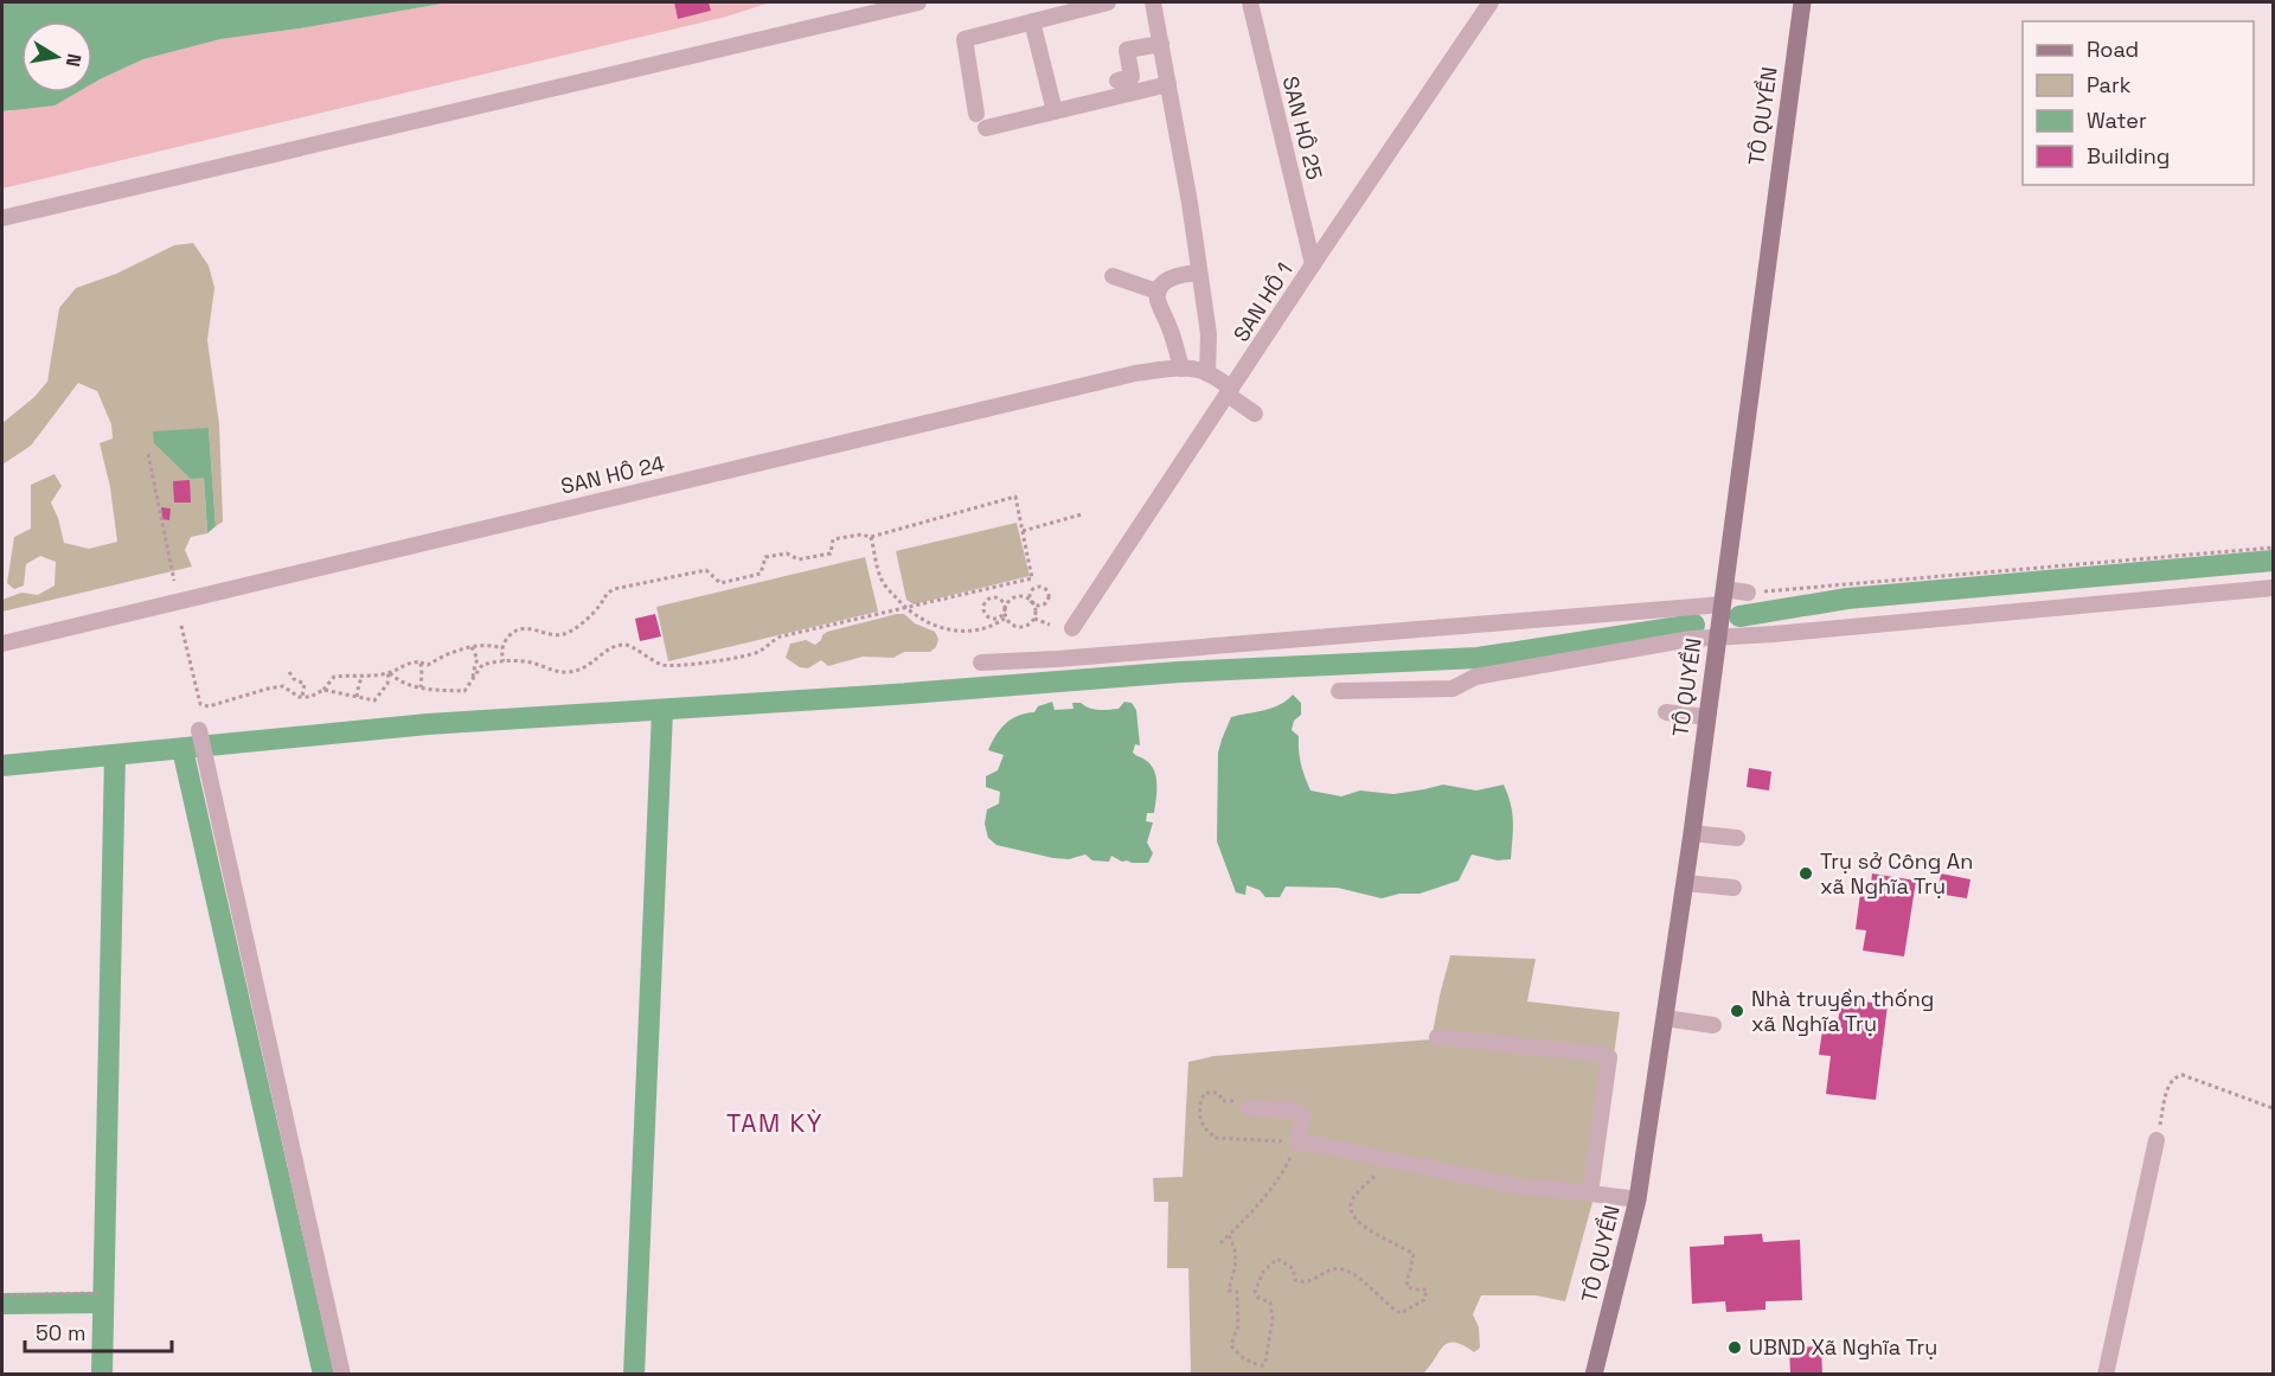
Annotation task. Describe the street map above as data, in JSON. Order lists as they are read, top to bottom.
{
  "streets": {
    "main road": ["TÔ QUYỀN"],
    "street": ["SAN HÔ 25", "SAN HÔ 1", "SAN HÔ 24"]
  },
  "crossings": [
    ["SAN HÔ 25", "SAN HÔ 1"],
    ["SAN HÔ 1", "SAN HÔ 24"]
  ],
  "districts": ["TAM KỲ"],
  "places": ["Trụ sở Công An xã Nghĩa Trụ", "Nhà truyền thống xã Nghĩa Trụ", "UBND Xã Nghĩa Trụ"],
  "legend": [
    "Road",
    "Park",
    "Water",
    "Building"
  ],
  "scale_bar": "50 m",
  "north": "right"
}
